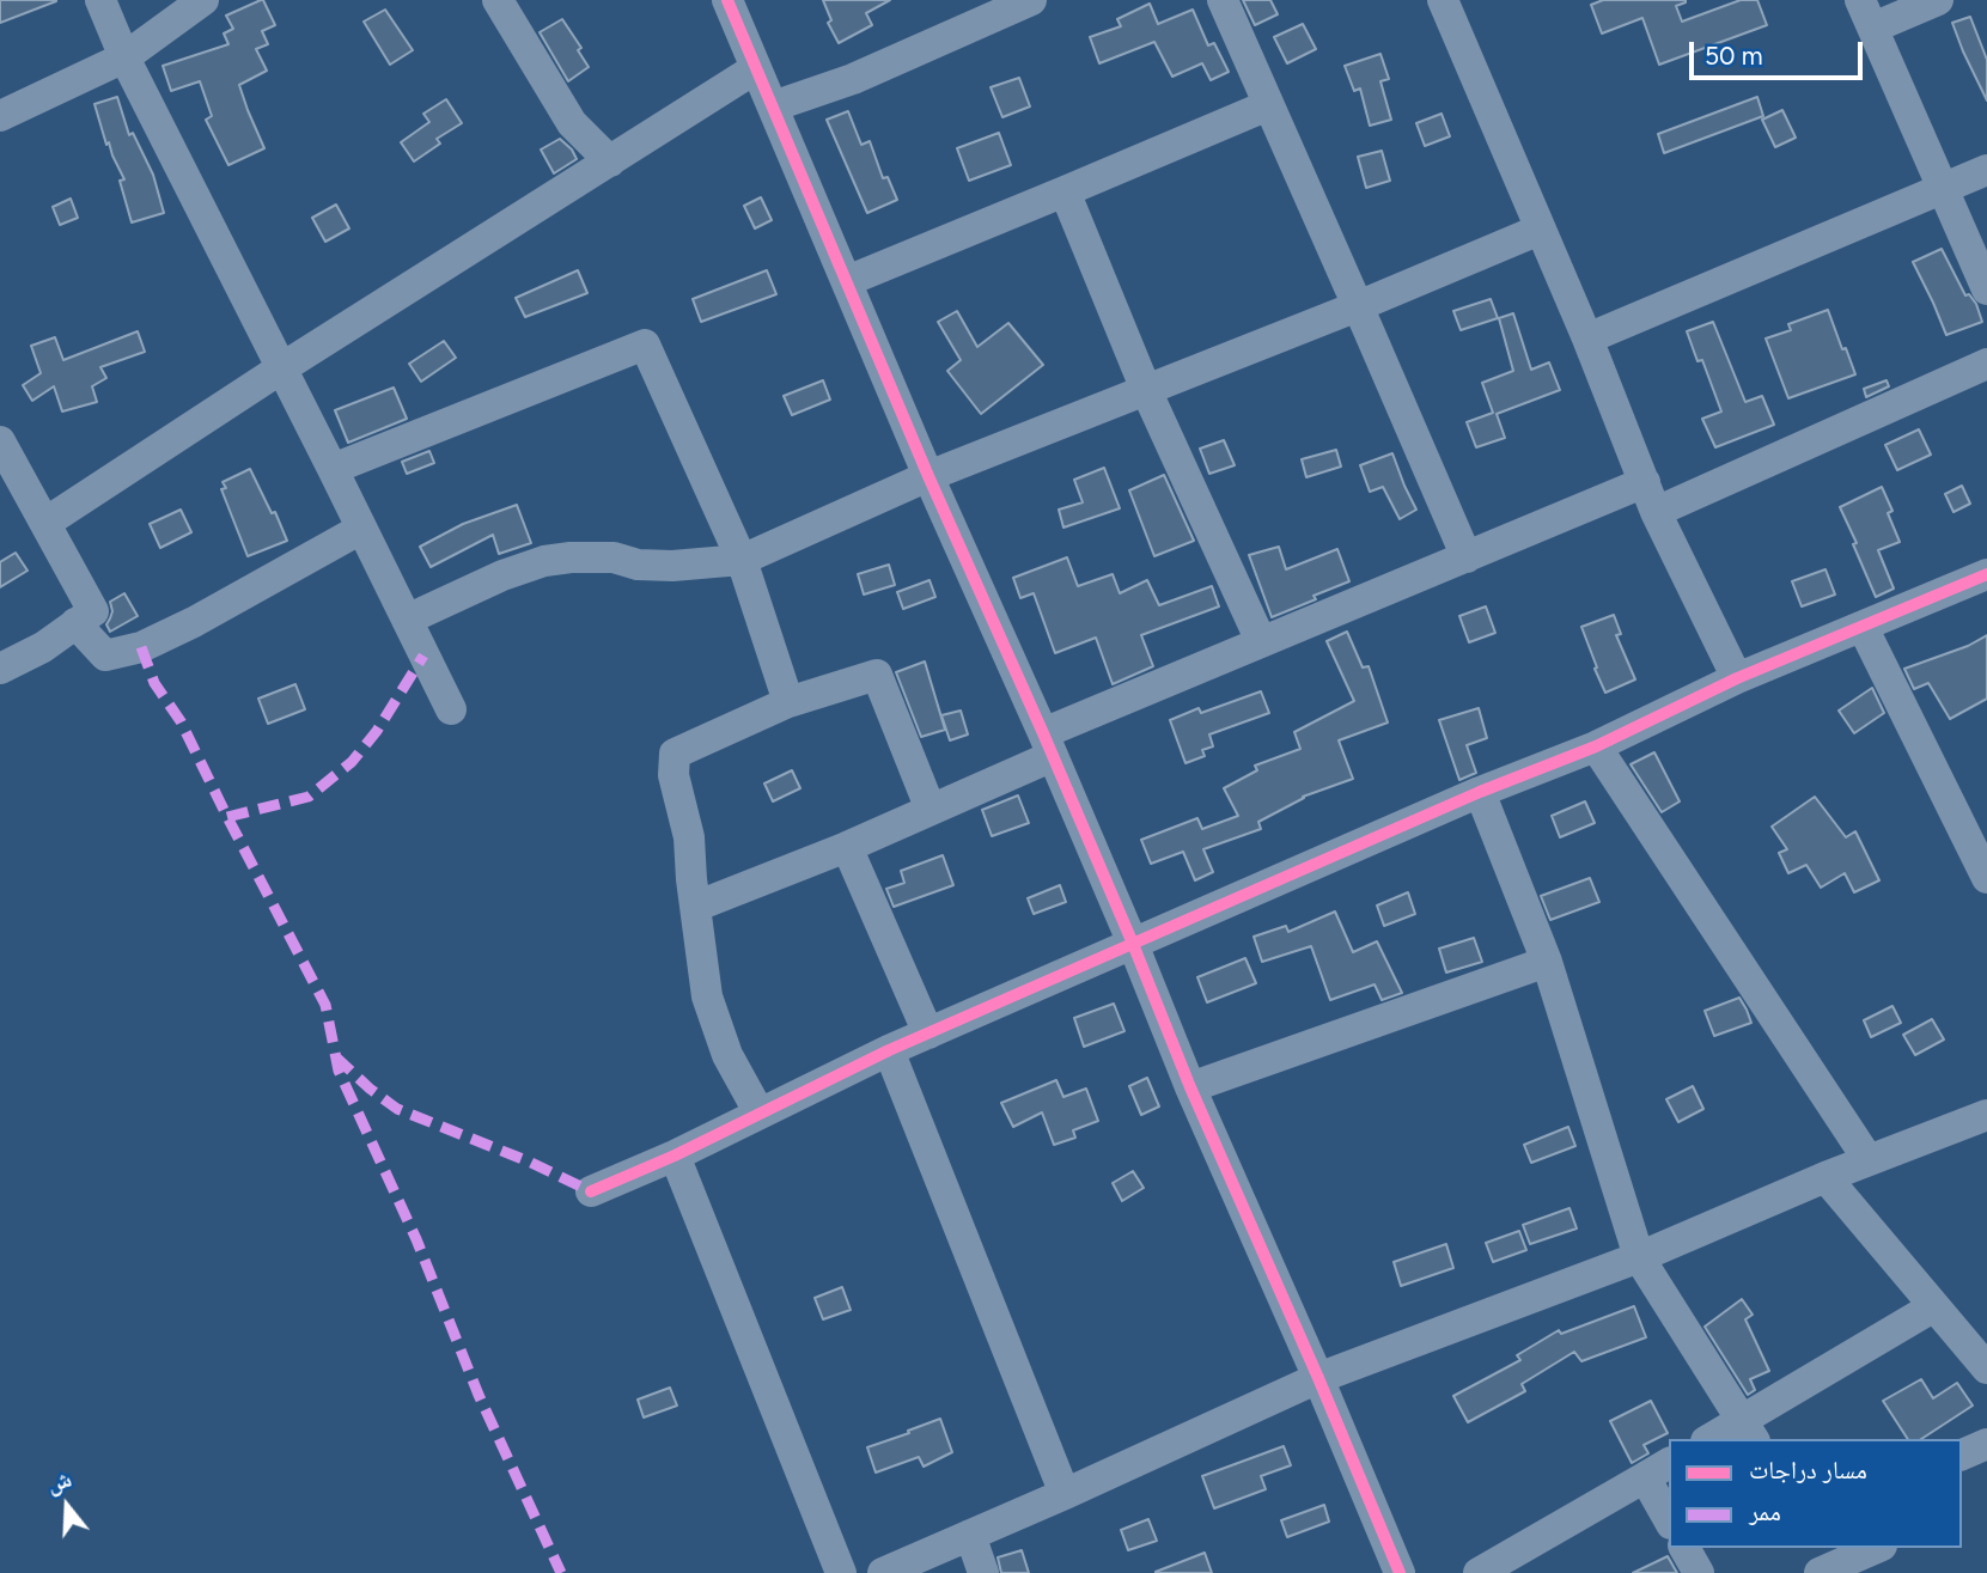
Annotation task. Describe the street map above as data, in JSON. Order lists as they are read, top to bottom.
{
  "legend": ["مسار دراجات", "ممر"],
  "scale_bar": "50 m",
  "north": "top"
}
